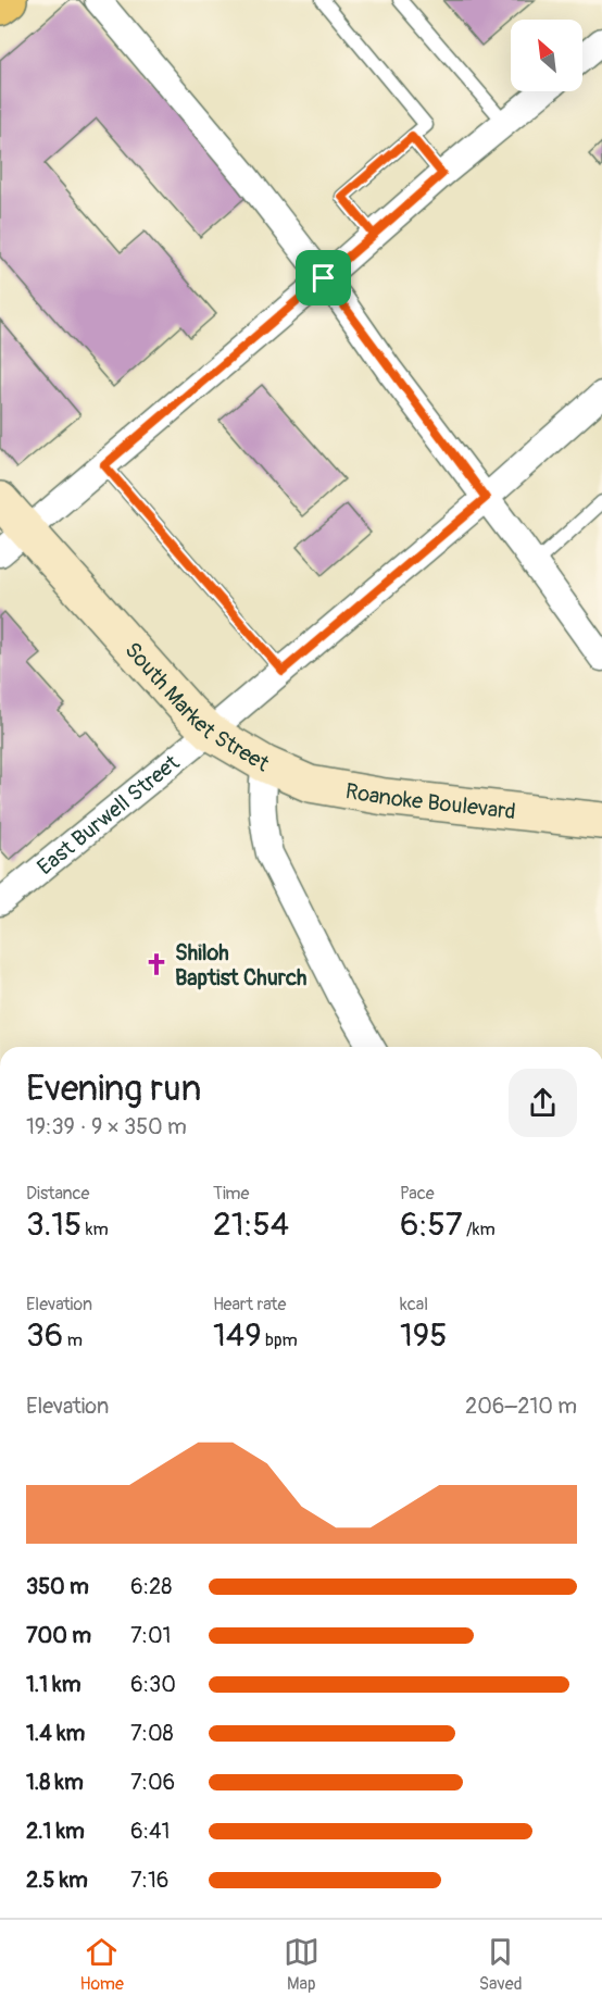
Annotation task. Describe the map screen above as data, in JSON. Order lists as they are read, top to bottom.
{
  "streets": {
    "street": ["South Market Street", "Roanoke Boulevard", "East Burwell Street"]
  },
  "crossings": [
    ["South Market Street", "Roanoke Boulevard"],
    ["South Market Street", "East Burwell Street"]
  ],
  "places": {
    "church": ["Shiloh Baptist Church"]
  },
  "north": "top left",
  "page": {
    "heading": ["Evening run", "19:39 · 9 × 350 m"],
    "stats": [
      ["Distance", "3.15 km"],
      ["Time", "21:54"],
      ["Pace", "6:57 /km"],
      ["Elevation", "36 m"],
      ["Heart rate", "149 bpm"],
      ["kcal", "195"]
    ],
    "chart": ["Elevation", "206–210 m"],
    "list": [
      {
        "name": "350 m",
        "note": "6:28"
      },
      {
        "name": "700 m",
        "note": "7:01"
      },
      {
        "name": "1.1 km",
        "note": "6:30"
      },
      {
        "name": "1.4 km",
        "note": "7:08"
      },
      {
        "name": "1.8 km",
        "note": "7:06"
      },
      {
        "name": "2.1 km",
        "note": "6:41"
      },
      {
        "name": "2.5 km",
        "note": "7:16"
      }
    ],
    "tabs": ["Home", "Map", "Saved"]
  }
}
